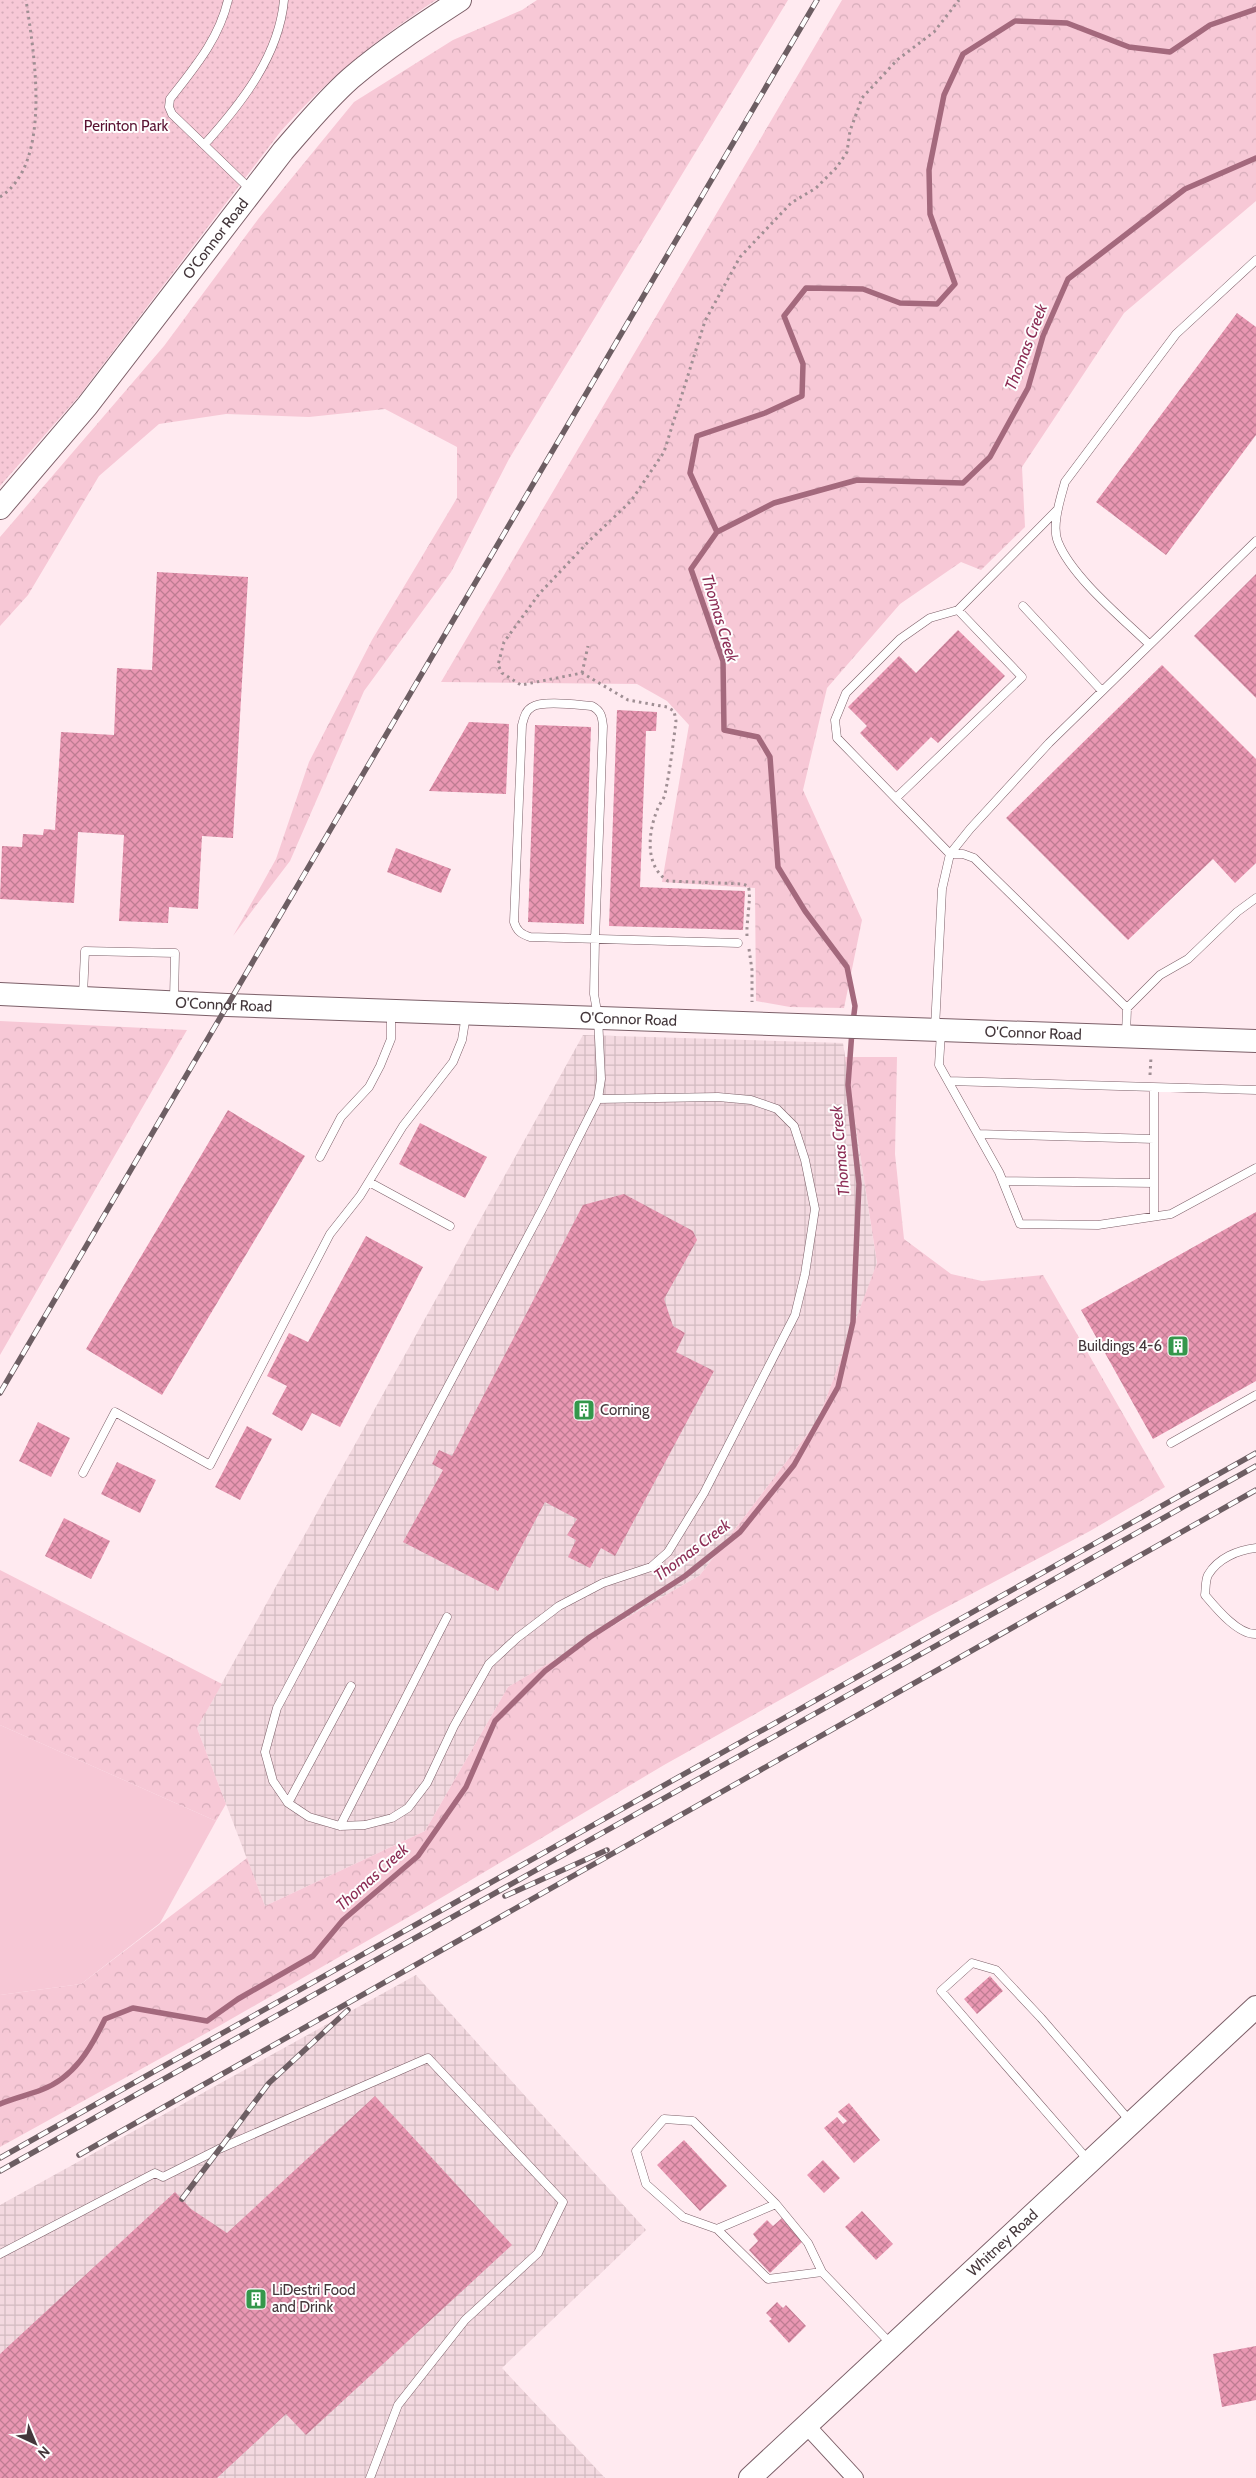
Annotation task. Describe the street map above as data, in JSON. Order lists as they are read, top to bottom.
{
  "streets": {
    "street": ["O'Connor Road", "Whitney Road"]
  },
  "water": ["Thomas Creek"],
  "parks": ["Perinton Park"],
  "places": {
    "building": ["Buildings 4-6", "Corning", "LiDestri Food and Drink"]
  },
  "north": "bottom right"
}
